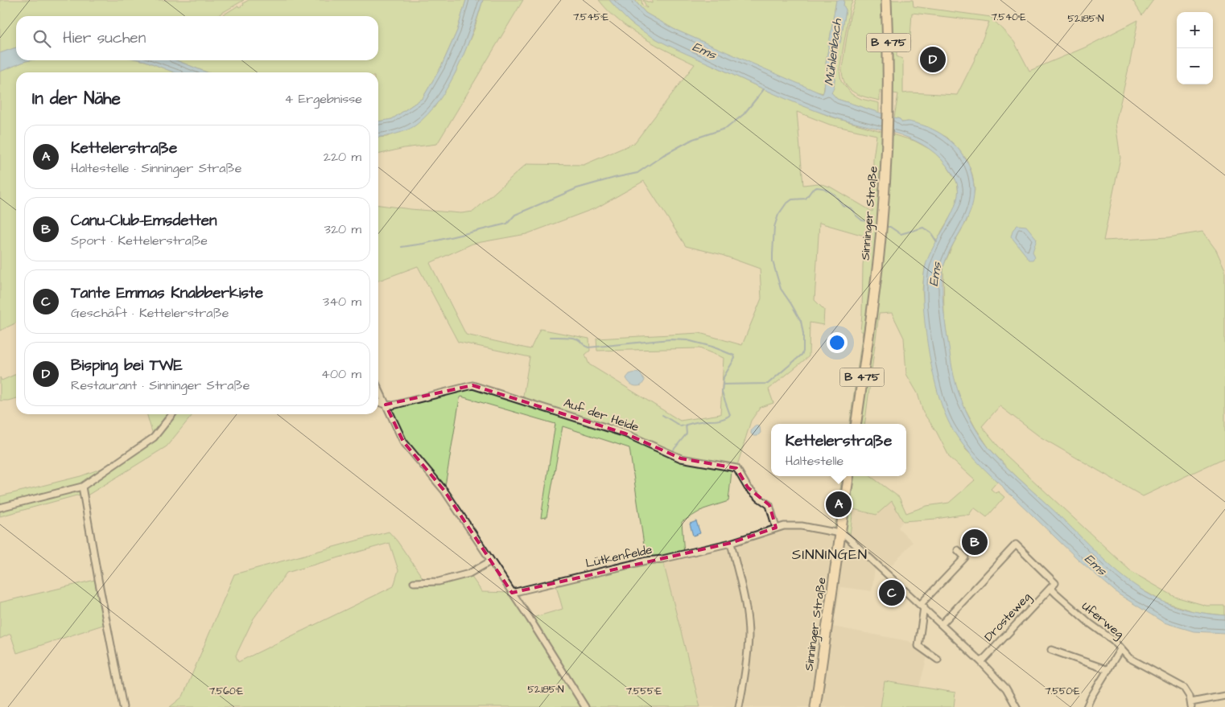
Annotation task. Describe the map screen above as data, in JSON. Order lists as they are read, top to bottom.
{
  "streets": {
    "main road": ["B 475", "Sinninger Straße"],
    "street": [
      "Auf der Heide",
      "Lütkenfelde",
      "Drosteweg",
      "Uferweg"
    ]
  },
  "crossings": [
    ["Sinninger Straße", "Lütkenfelde"],
    ["Auf der Heide", "Lütkenfelde"],
    ["Drosteweg", "Uferweg"]
  ],
  "districts": ["SINNINGEN"],
  "water": ["Ems", "Mühlenbach"],
  "page": {
    "map_buttons": ["+", "−"],
    "search": "Hier suchen",
    "pins": [
      "D",
      "A",
      "B",
      "C"
    ],
    "heading": ["In der Nähe", "4 Ergebnisse"],
    "list": [
      {
        "mark": "A",
        "name": "Kettelerstraße",
        "note": "Haltestelle · Sinninger Straße",
        "value": "220 m"
      },
      {
        "mark": "B",
        "name": "Canu-Club-Emsdetten",
        "note": "Sport · Kettelerstraße",
        "value": "320 m"
      },
      {
        "mark": "C",
        "name": "Tante Emmas Knabberkiste",
        "note": "Geschäft · Kettelerstraße",
        "value": "340 m"
      },
      {
        "mark": "D",
        "name": "Bisping bei TWE",
        "note": "Restaurant · Sinninger Straße",
        "value": "400 m"
      }
    ],
    "popup": ["Kettelerstraße", "Haltestelle"]
  },
  "coordinates": [
    "7.545°E",
    "7.540°E",
    "52.185°N",
    "7.560°E",
    "7.555°E",
    "7.550°E"
  ]
}
